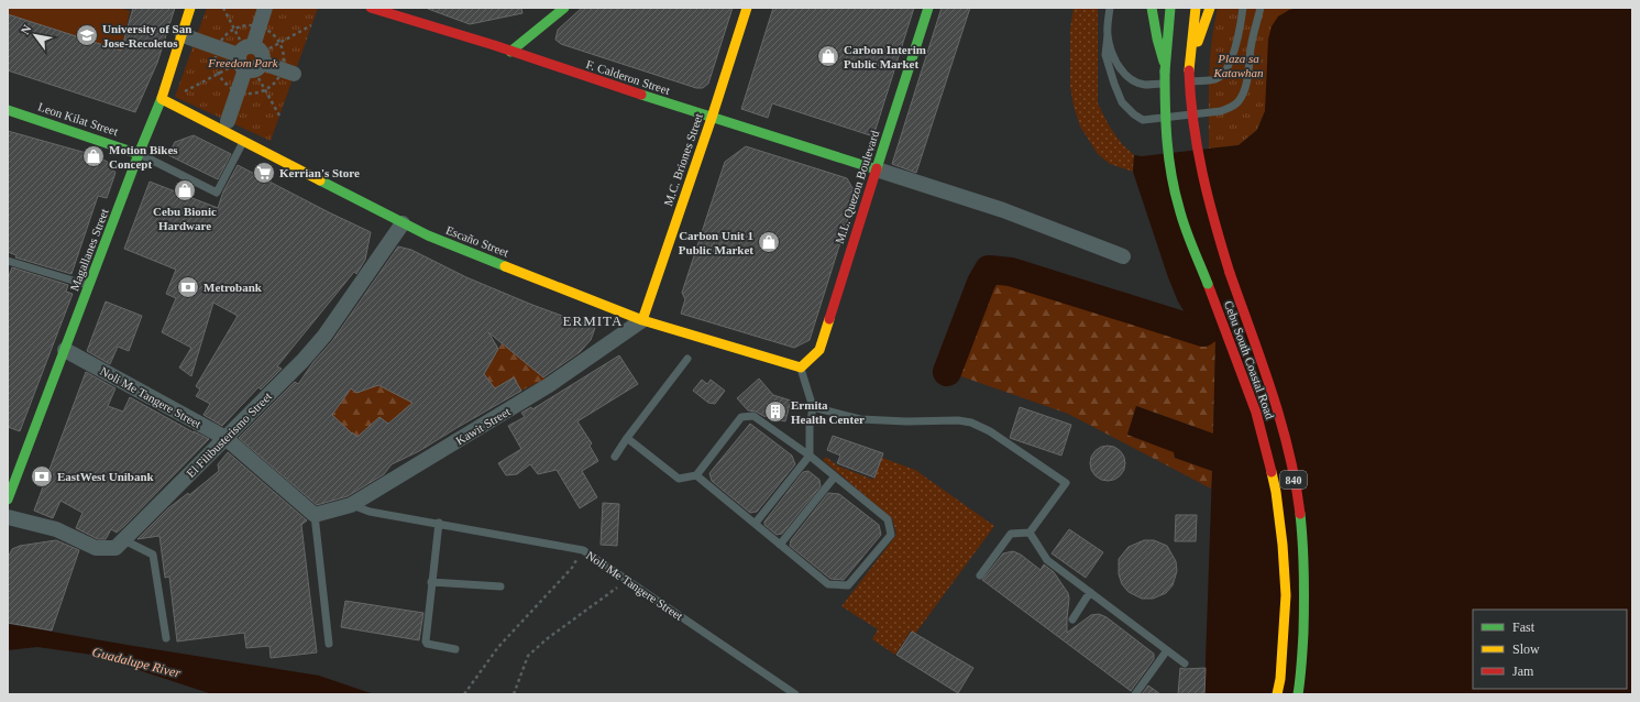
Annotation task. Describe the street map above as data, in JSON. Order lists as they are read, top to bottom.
{
  "streets": {
    "main road": [
      "F. Calderon Street",
      "Leon Kilat Street",
      "M.C. Briones Street",
      "M.L. Quezon Boulevard",
      "Escaño Street",
      "Magallanes Street",
      "Cebu South Coastal Road",
      "840"
    ],
    "street": ["Noli Me Tangere Street", "Kawit Street", "El Filibusterismo Street"]
  },
  "crossings": [
    ["F. Calderon Street", "M.C. Briones Street"],
    ["F. Calderon Street", "M.L. Quezon Boulevard"],
    ["Leon Kilat Street", "Magallanes Street"],
    ["M.C. Briones Street", "Escaño Street"],
    ["M.C. Briones Street", "Kawit Street"],
    ["M.L. Quezon Boulevard", "Escaño Street"],
    ["Escaño Street", "Magallanes Street"],
    ["Escaño Street", "Kawit Street"],
    ["Escaño Street", "El Filibusterismo Street"],
    ["Magallanes Street", "Noli Me Tangere Street"],
    ["Noli Me Tangere Street", "Kawit Street"],
    ["Noli Me Tangere Street", "El Filibusterismo Street"]
  ],
  "districts": ["ERMITA"],
  "water": ["Guadalupe River"],
  "parks": ["Plaza sa Katawhan", "Freedom Park"],
  "places": {
    "school or university": ["University of San Jose-Recoletos"],
    "shop": [
      "Carbon Interim Public Market",
      "Motion Bikes Concept",
      "Cebu Bionic Hardware",
      "Carbon Unit 1 Public Market"
    ],
    "supermarket": ["Kerrian's Store"],
    "bank": ["Metrobank", "EastWest Unibank"],
    "building": ["Ermita Health Center"]
  },
  "legend": ["Fast", "Slow", "Jam"],
  "north": "top left"
}
